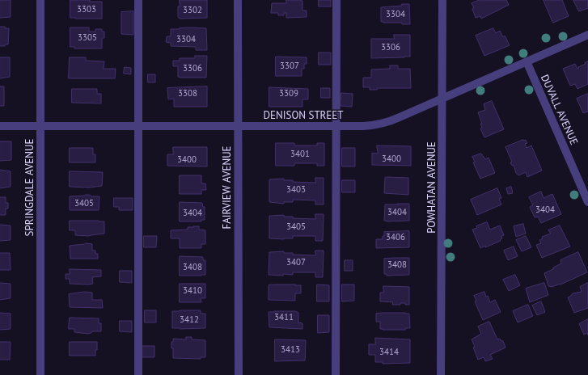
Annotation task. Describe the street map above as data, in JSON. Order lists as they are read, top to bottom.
{
  "streets": {
    "street": [
      "DUVALL AVENUE",
      "DENISON STREET",
      "SPRINGDALE AVENUE",
      "FAIRVIEW AVENUE",
      "POWHATAN AVENUE"
    ]
  },
  "crossings": [
    ["DUVALL AVENUE", "DENISON STREET"],
    ["DENISON STREET", "SPRINGDALE AVENUE"],
    ["DENISON STREET", "FAIRVIEW AVENUE"],
    ["DENISON STREET", "POWHATAN AVENUE"]
  ],
  "house_numbers": [
    "3303",
    "3302",
    "3304",
    "3305",
    "3304",
    "3306",
    "3307",
    "3306",
    "3308",
    "3309",
    "3401",
    "3400",
    "3400",
    "3403",
    "3405",
    "3404",
    "3404",
    "3404",
    "3405",
    "3406",
    "3407",
    "3408",
    "3408",
    "3410",
    "3411",
    "3412",
    "3413",
    "3414"
  ]
}
